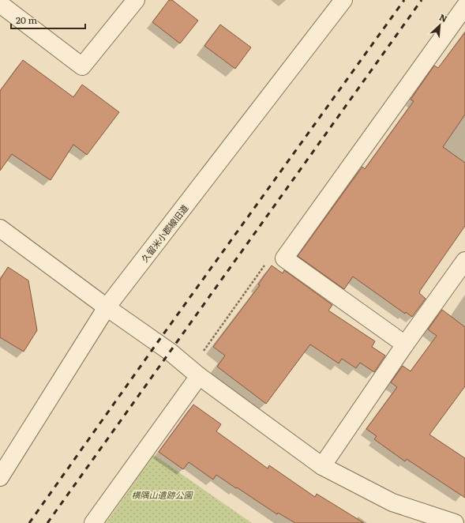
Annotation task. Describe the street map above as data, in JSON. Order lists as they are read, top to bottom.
{
  "streets": {
    "street": ["久留米小郡線旧道"]
  },
  "parks": ["横隅山遺跡公園"],
  "scale_bar": "20 m",
  "north": "top right"
}
